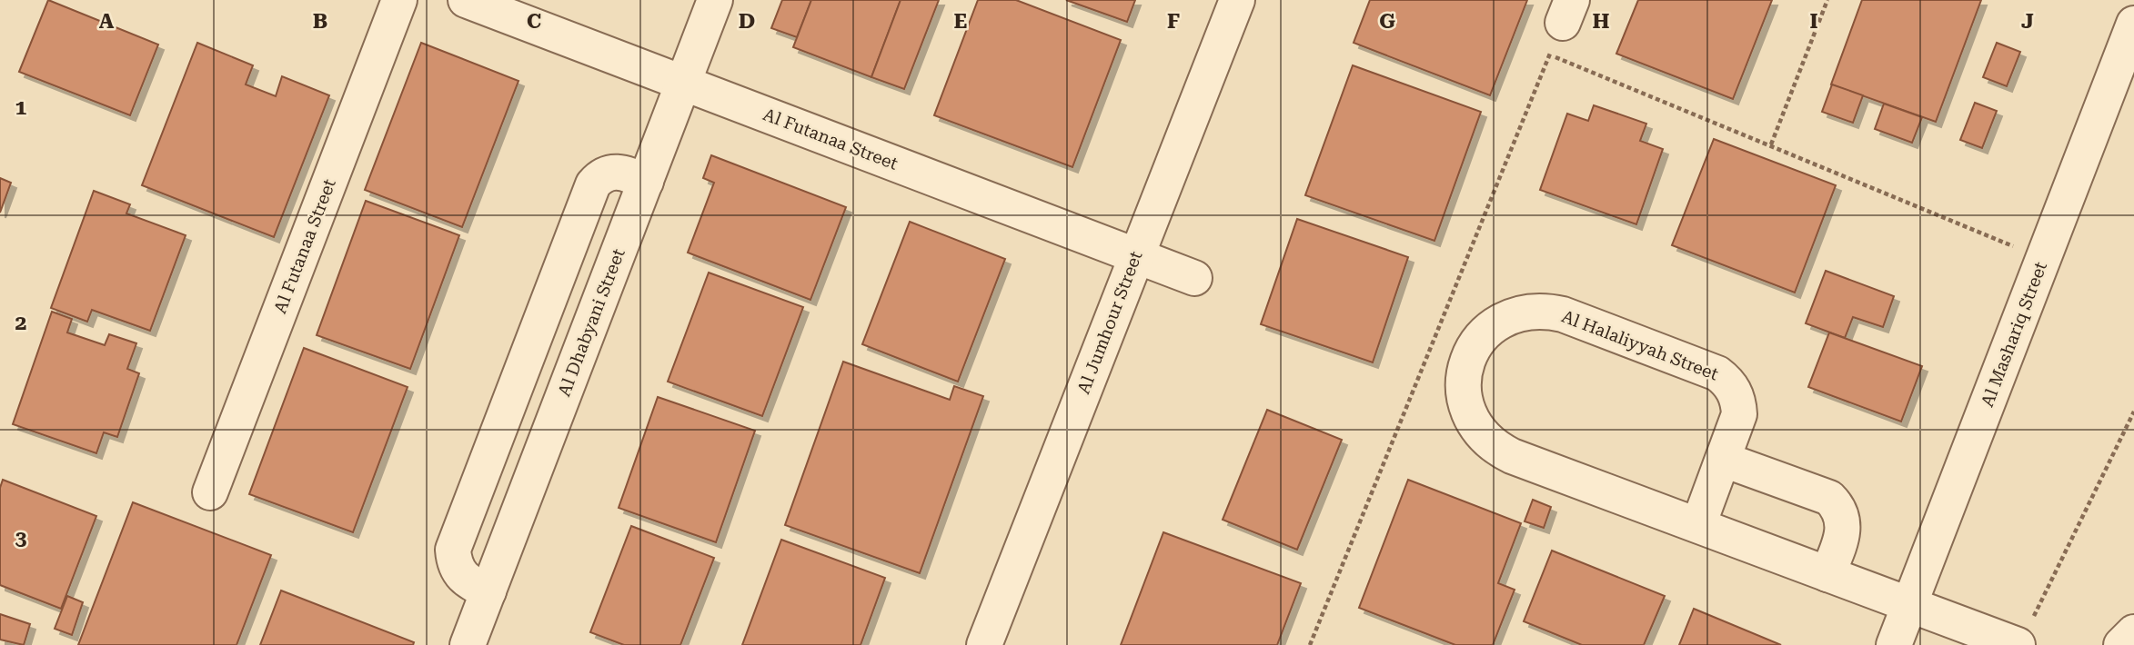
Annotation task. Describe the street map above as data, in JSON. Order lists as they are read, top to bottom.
{
  "streets": {
    "street": [
      "Al Futanaa Street",
      "Al Dhabyani Street",
      "Al Jumhour Street",
      "Al Mashariq Street",
      "Al Halaliyyah Street"
    ]
  },
  "crossings": [
    ["Al Futanaa Street", "Al Dhabyani Street"],
    ["Al Futanaa Street", "Al Jumhour Street"],
    ["Al Mashariq Street", "Al Halaliyyah Street"]
  ],
  "grid": {
    "columns": [
      "A",
      "B",
      "C",
      "D",
      "E",
      "F",
      "G",
      "H",
      "I",
      "J"
    ],
    "rows": ["1", "2", "3"]
  }
}
